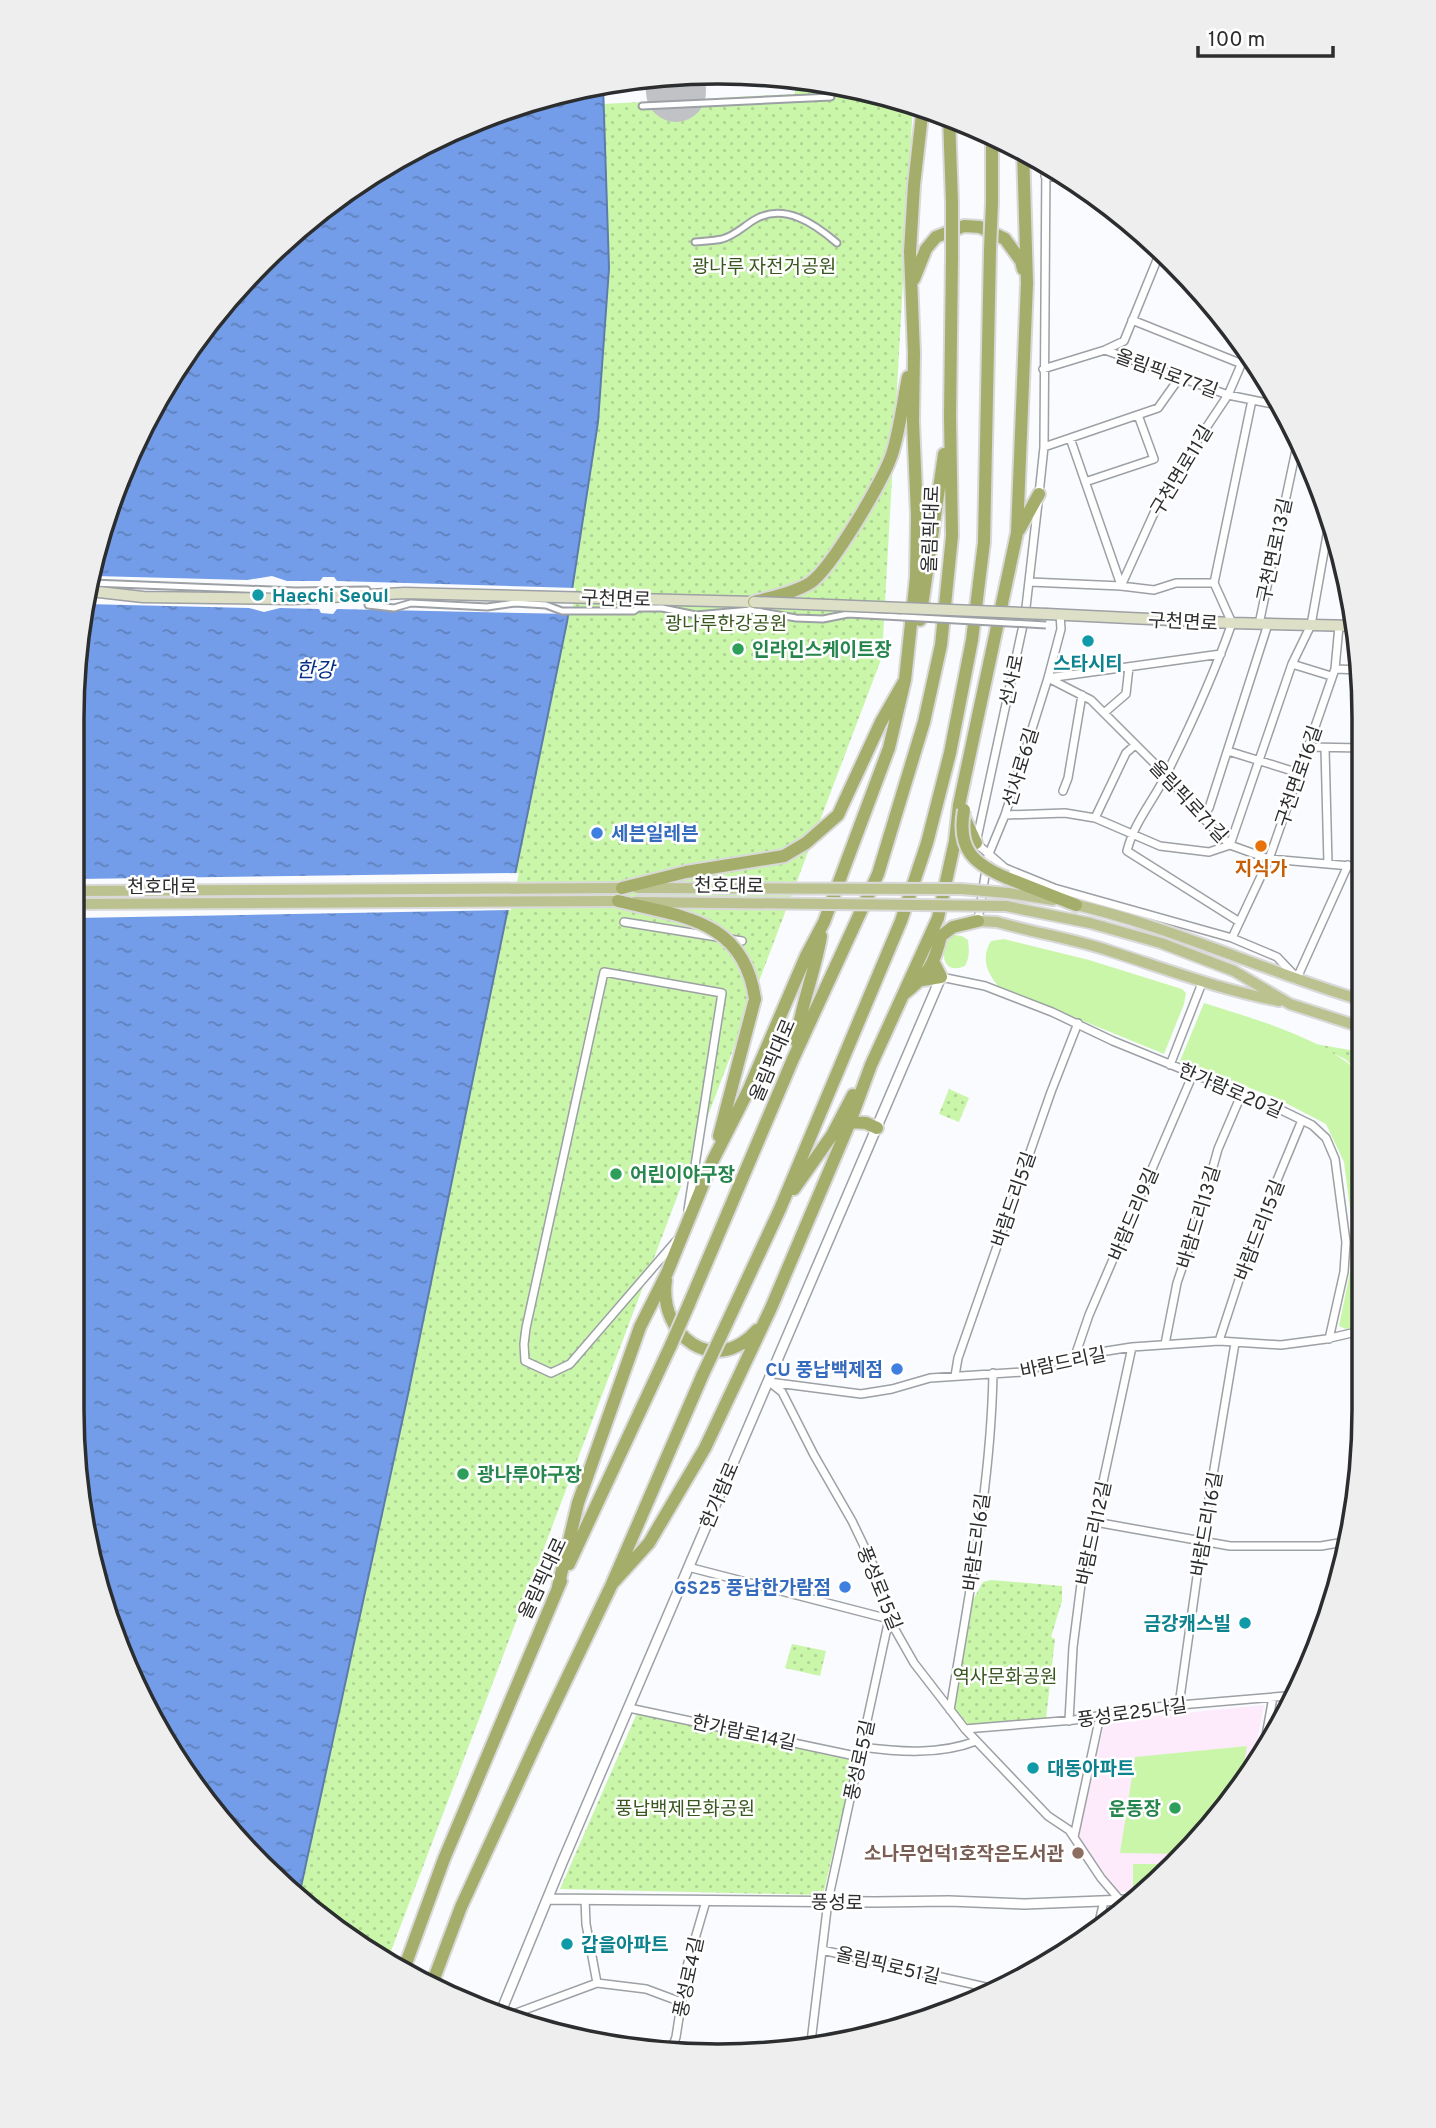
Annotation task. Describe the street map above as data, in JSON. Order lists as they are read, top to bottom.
{
  "streets": {
    "highway": ["올림픽대로"],
    "main road": ["구천면로", "천호대로"],
    "street": [
      "올림픽로77길",
      "구천면로11길",
      "구천면로13길",
      "선사로",
      "선사로6길",
      "구천면로16길",
      "올림픽로71길",
      "한가람로20길",
      "바람드리5길",
      "바람드리9길",
      "바람드리13길",
      "바람드리15길",
      "바람드리길",
      "한가람로",
      "바람드리16길",
      "바람드리12길",
      "바람드리6길",
      "풍성로15길",
      "풍성로25나길",
      "한가람로14길",
      "풍성로5길",
      "풍성로",
      "올림픽로51길",
      "풍성로4길"
    ]
  },
  "crossings": [
    ["올림픽로77길", "구천면로11길"],
    ["구천면로13길", "구천면로"],
    ["구천면로", "선사로6길"],
    ["구천면로", "구천면로16길"],
    ["선사로6길", "올림픽로71길"],
    ["구천면로16길", "올림픽로71길"],
    ["한가람로20길", "바람드리5길"],
    ["한가람로20길", "바람드리9길"],
    ["한가람로20길", "바람드리13길"],
    ["한가람로20길", "바람드리15길"],
    ["한가람로20길", "바람드리길"],
    ["한가람로20길", "한가람로"],
    ["바람드리5길", "바람드리길"],
    ["바람드리9길", "바람드리길"],
    ["바람드리13길", "바람드리길"],
    ["바람드리15길", "바람드리길"],
    ["바람드리길", "한가람로"],
    ["바람드리길", "바람드리16길"],
    ["바람드리길", "바람드리12길"],
    ["바람드리길", "바람드리6길"],
    ["바람드리길", "풍성로15길"],
    ["한가람로", "풍성로15길"],
    ["한가람로", "한가람로14길"],
    ["한가람로", "풍성로"],
    ["바람드리16길", "풍성로25나길"],
    ["바람드리12길", "풍성로25나길"],
    ["바람드리6길", "풍성로15길"],
    ["풍성로15길", "풍성로25나길"],
    ["풍성로15길", "풍성로5길"],
    ["한가람로14길", "풍성로5길"],
    ["풍성로5길", "풍성로"],
    ["풍성로5길", "올림픽로51길"],
    ["풍성로", "풍성로4길"]
  ],
  "water": ["한강"],
  "parks": [
    "광나루 자전거공원",
    "광나루한강공원",
    "역사문화공원",
    "풍납백제문화공원"
  ],
  "places": [
    "Haechi Seoul",
    "스타시티",
    "인라인스케이트장",
    "세븐일레븐",
    "지식가",
    "어린이야구장",
    "CU 풍납백제점",
    "광나루야구장",
    "GS25 풍납한가람점",
    "금강캐스빌",
    "대동아파트",
    "운동장",
    "소나무언덕1호작은도서관",
    "갑을아파트"
  ],
  "scale_bar": "100 m"
}
